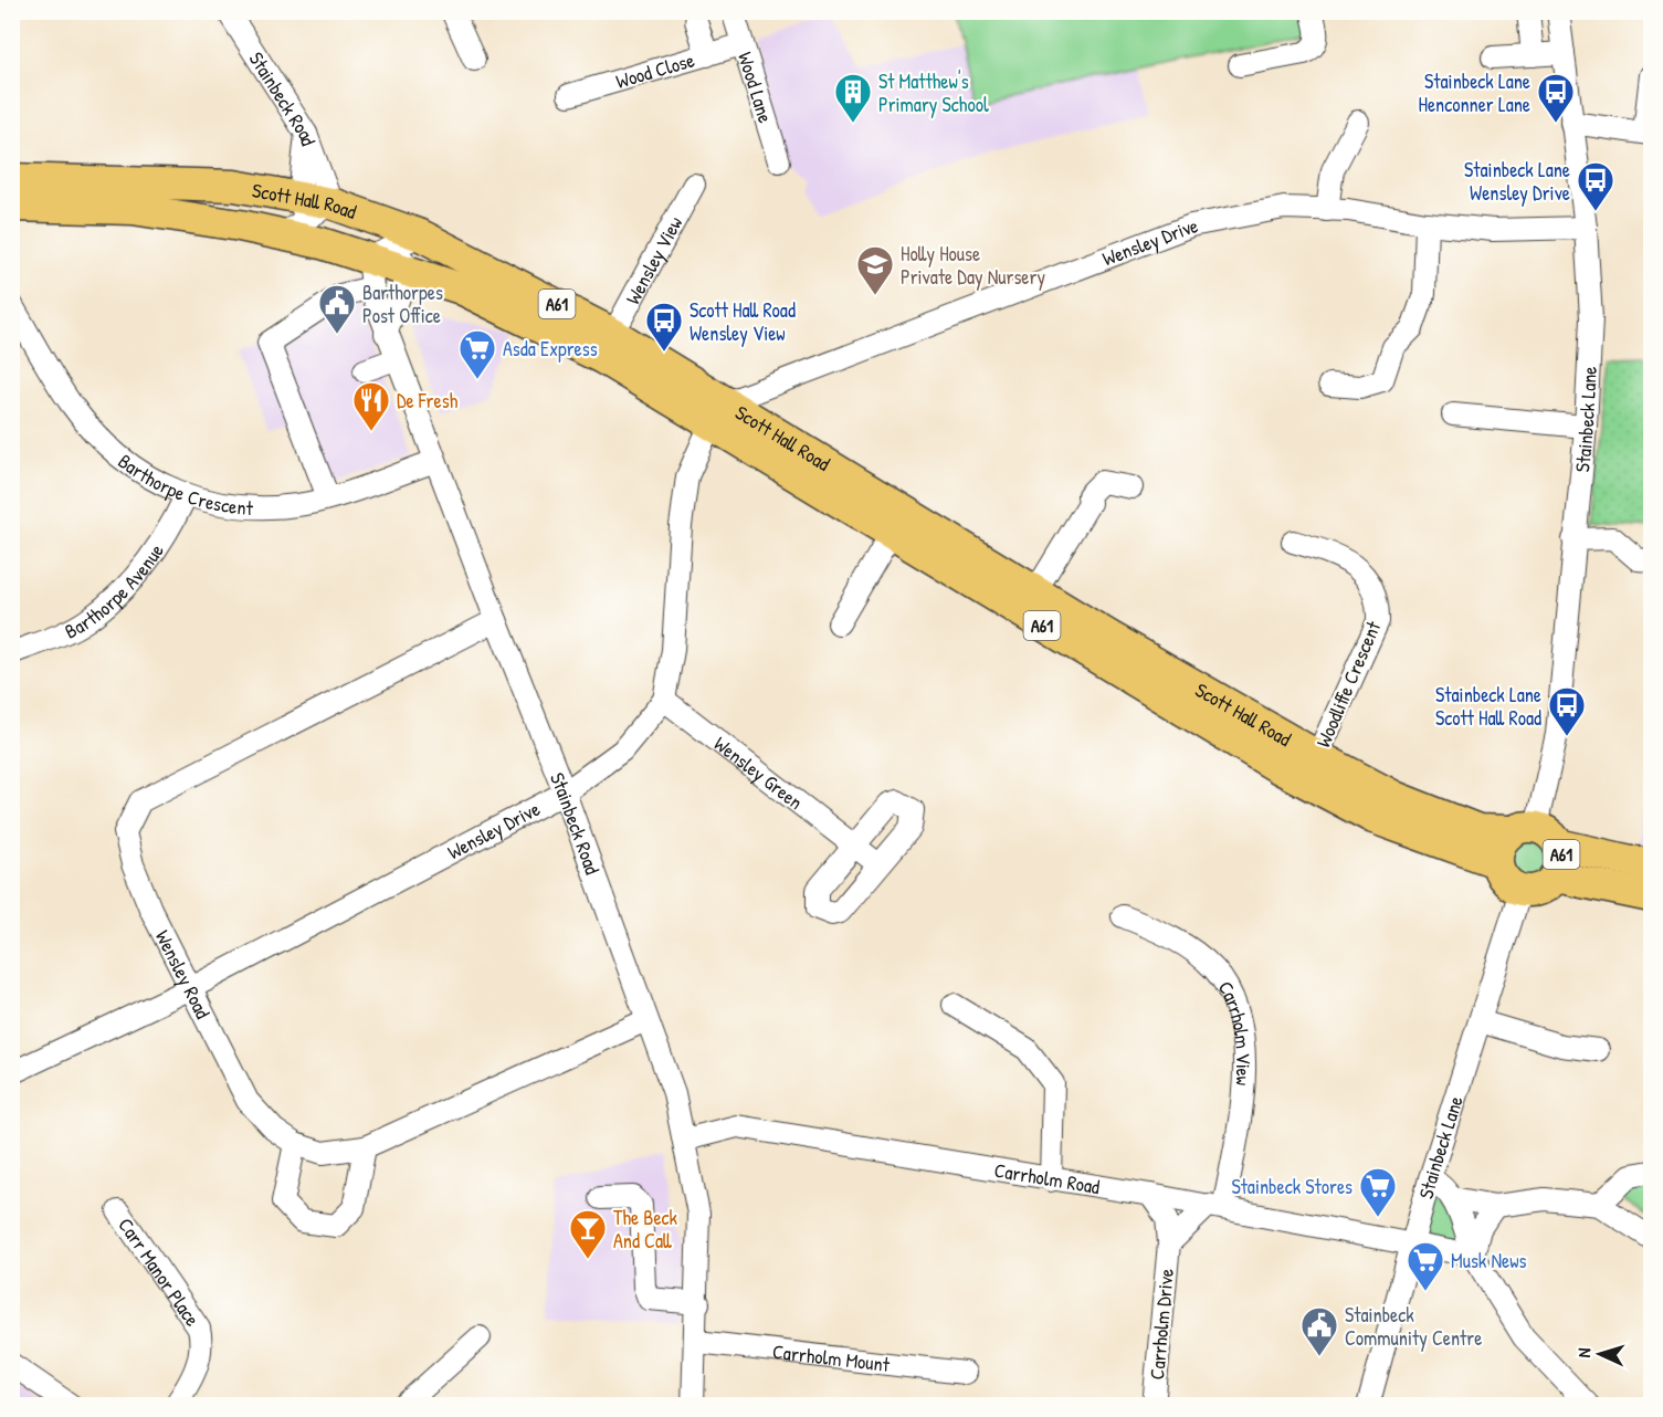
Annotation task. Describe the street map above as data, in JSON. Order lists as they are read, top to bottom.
{
  "streets": {
    "highway": ["Scott Hall Road", "A61"],
    "street": [
      "Wood Close",
      "Wood Lane",
      "Stainbeck Road",
      "Wensley Drive",
      "Wensley View",
      "Stainbeck Lane",
      "Barthorpe Crescent",
      "Barthorpe Avenue",
      "Woodliffe Crescent",
      "Wensley Green",
      "Wensley Road",
      "Carrholm View",
      "Carrholm Road",
      "Carr Manor Place",
      "Carrholm Drive",
      "Carrholm Mount"
    ]
  },
  "crossings": [
    ["Wood Close", "Wood Lane"],
    ["Stainbeck Road", "Scott Hall Road"],
    ["Stainbeck Road", "Wensley Drive"],
    ["Stainbeck Road", "Barthorpe Crescent"],
    ["Stainbeck Road", "Wensley Road"],
    ["Stainbeck Road", "Carrholm Road"],
    ["Stainbeck Road", "Carrholm Mount"],
    ["Scott Hall Road", "Wensley Drive"],
    ["Scott Hall Road", "Wensley View"],
    ["Scott Hall Road", "A61"],
    ["Scott Hall Road", "Stainbeck Lane"],
    ["Scott Hall Road", "Woodliffe Crescent"],
    ["Wensley Drive", "Stainbeck Lane"],
    ["Wensley Drive", "Wensley Green"],
    ["Wensley Drive", "Wensley Road"],
    ["A61", "Stainbeck Lane"],
    ["Stainbeck Lane", "Carrholm Road"],
    ["Barthorpe Crescent", "Barthorpe Avenue"],
    ["Carrholm View", "Carrholm Road"],
    ["Carrholm View", "Carrholm Drive"],
    ["Carrholm Road", "Carrholm Drive"]
  ],
  "places": {
    "building": ["St Matthew's Primary School"],
    "bus stop": [
      "Stainbeck Lane Henconner Lane",
      "Stainbeck Lane Wensley Drive",
      "Scott Hall Road Wensley View",
      "Stainbeck Lane Scott Hall Road"
    ],
    "school or university": ["Holly House Private Day Nursery"],
    "public building": ["Barthorpes Post Office", "Stainbeck Community Centre"],
    "supermarket": ["Asda Express", "Stainbeck Stores", "Musk News"],
    "restaurant": ["De Fresh"],
    "bar": ["The Beck And Call"]
  },
  "north": "left"
}
